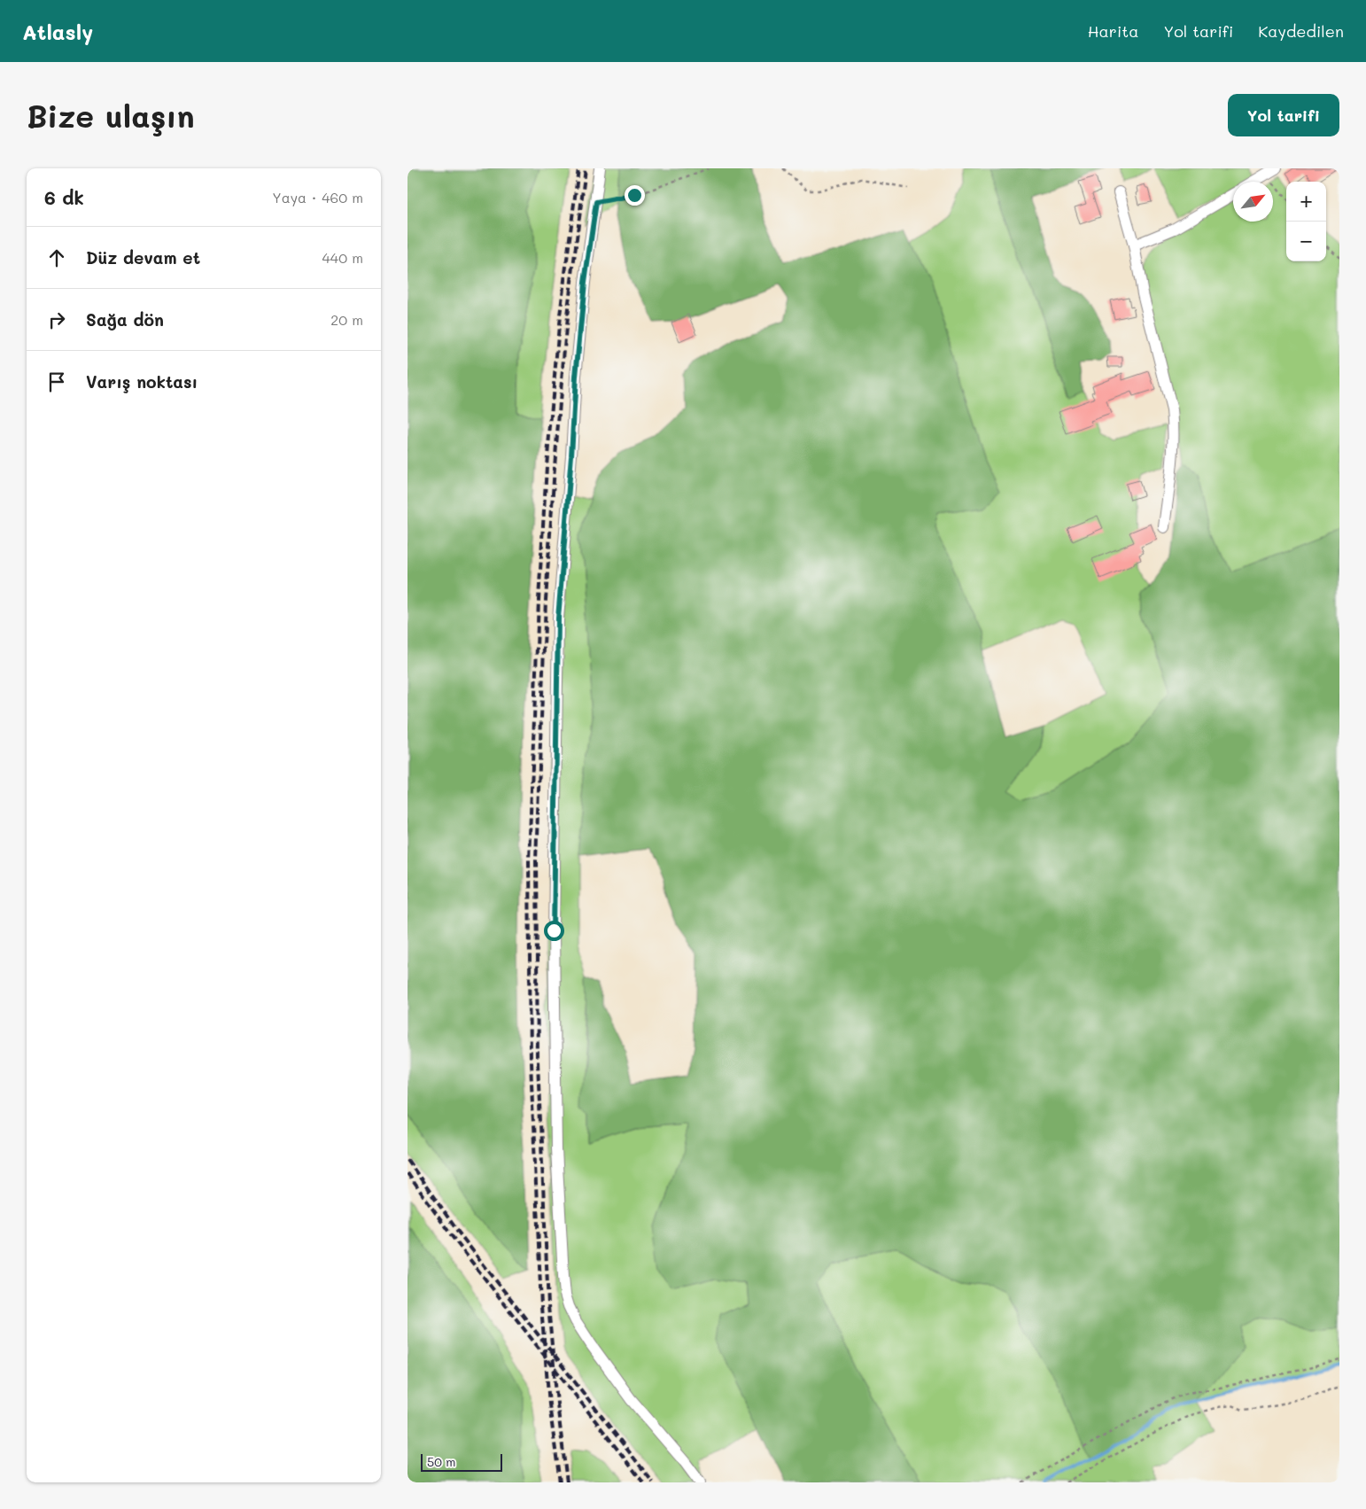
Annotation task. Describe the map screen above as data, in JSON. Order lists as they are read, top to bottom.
{
  "scale_bar": "50 m",
  "north": "top right",
  "page": {
    "header": "Atlasly",
    "nav": ["Harita", "Yol tarifi", "Kaydedilen"],
    "buttons": "Yol tarifi",
    "title": "Bize ulaşın",
    "heading": ["6 dk", "Yaya · 460 m"],
    "map_buttons": ["+", "−"],
    "list": [
      ["Düz devam et", "440 m"],
      ["Sağa dön", "20 m"],
      "Varış noktası"
    ],
    "scale": "50 m"
  }
}
